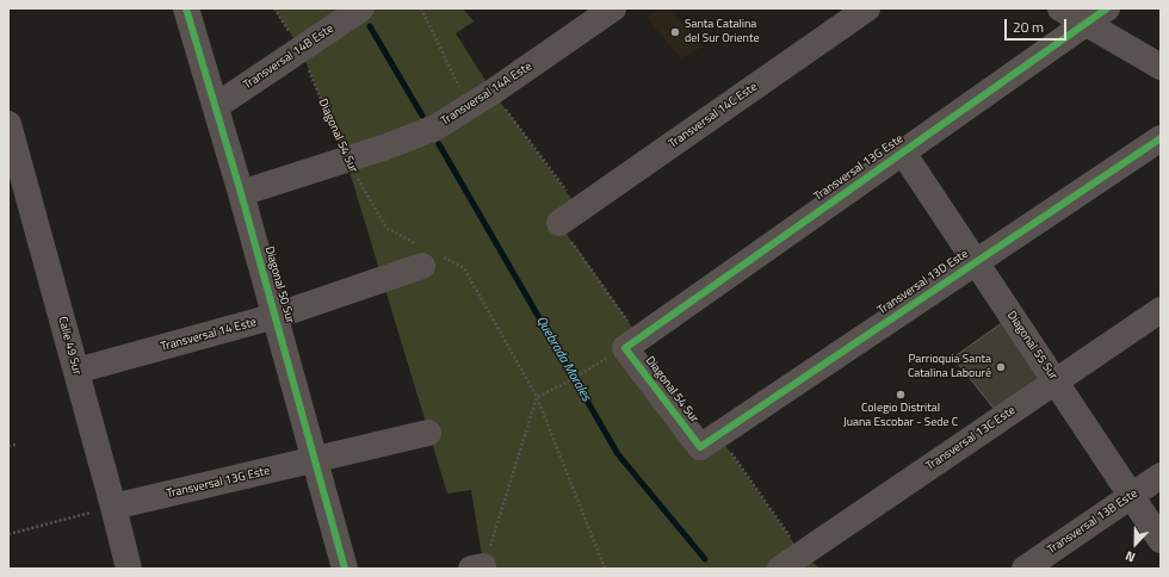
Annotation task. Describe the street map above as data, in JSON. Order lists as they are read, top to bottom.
{
  "streets": {
    "street": [
      "Transversal 14B Este",
      "Transversal 14A Este",
      "Transversal 14C Este",
      "Diagonal 54 Sur",
      "Transversal 13G Este",
      "Transversal 13D Este",
      "Diagonal 50 Sur",
      "Transversal 14 Este",
      "Calle 49 Sur",
      "Diagonal 55 Sur",
      "Transversal 13C Este",
      "Transversal 13B Este"
    ]
  },
  "crossings": [
    ["Transversal 14B Este", "Diagonal 54 Sur"],
    ["Transversal 14B Este", "Diagonal 50 Sur"],
    ["Transversal 14A Este", "Diagonal 54 Sur"],
    ["Transversal 14A Este", "Diagonal 50 Sur"],
    ["Diagonal 54 Sur", "Transversal 13G Este"],
    ["Diagonal 54 Sur", "Transversal 13D Este"],
    ["Diagonal 54 Sur", "Transversal 14 Este"],
    ["Transversal 13G Este", "Diagonal 50 Sur"],
    ["Transversal 13G Este", "Calle 49 Sur"],
    ["Transversal 13G Este", "Diagonal 55 Sur"],
    ["Transversal 13D Este", "Diagonal 55 Sur"],
    ["Diagonal 50 Sur", "Transversal 14 Este"],
    ["Transversal 14 Este", "Calle 49 Sur"],
    ["Diagonal 55 Sur", "Transversal 13C Este"],
    ["Diagonal 55 Sur", "Transversal 13B Este"]
  ],
  "water": ["Quebrada Morales"],
  "places": ["Santa Catalina del Sur Oriente", "Parrioquia Santa Catalina Labouré", "Colegio Distrital Juana Escobar - Sede C"],
  "scale_bar": "20 m",
  "north": "bottom"
}
